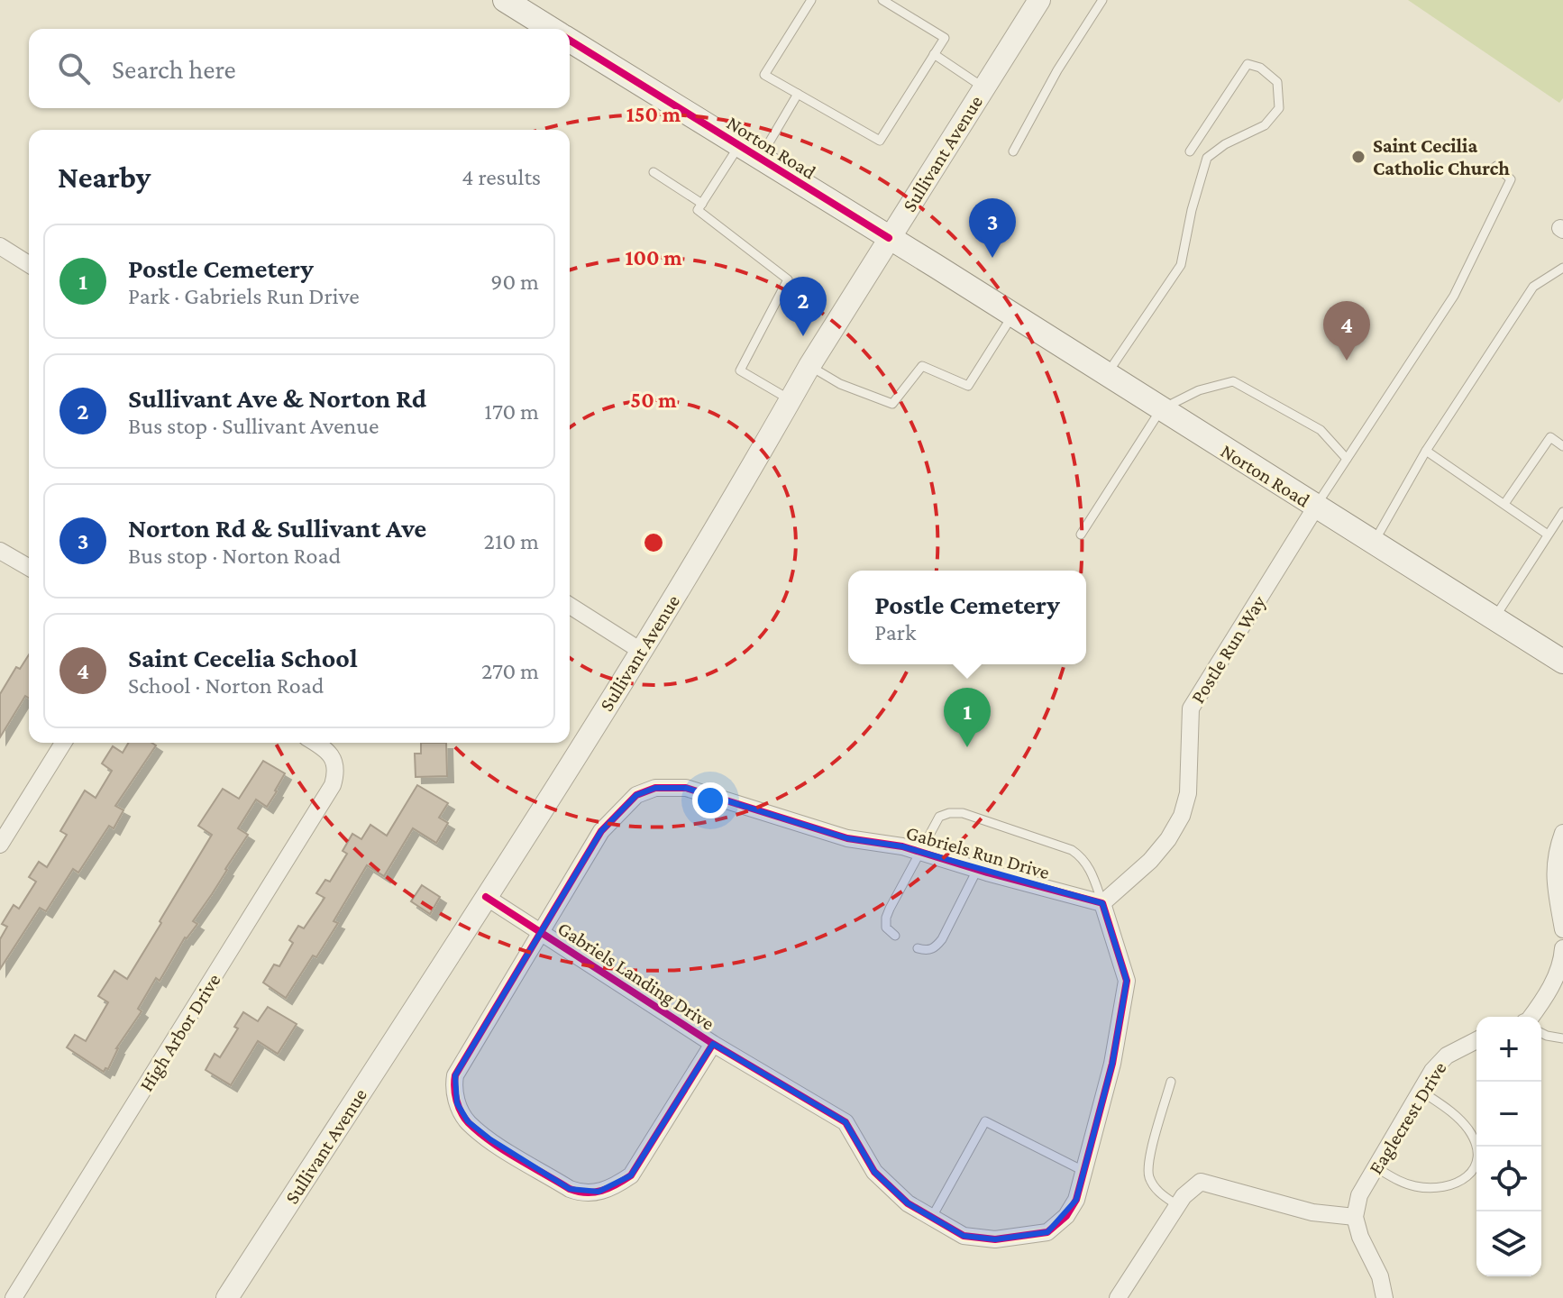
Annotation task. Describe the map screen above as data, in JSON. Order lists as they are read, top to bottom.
{
  "streets": {
    "main road": ["Norton Road"],
    "street": [
      "Sullivant Avenue",
      "Postle Run Way",
      "Gabriels Run Drive",
      "Gabriels Landing Drive",
      "High Arbor Drive",
      "Eaglecrest Drive"
    ]
  },
  "crossings": [
    ["Norton Road", "Sullivant Avenue"],
    ["Norton Road", "Postle Run Way"],
    ["Sullivant Avenue", "Gabriels Landing Drive"],
    ["Postle Run Way", "Gabriels Run Drive"],
    ["Gabriels Run Drive", "Gabriels Landing Drive"]
  ],
  "places": ["Saint Cecilia Catholic Church"],
  "page": {
    "search": "Search here",
    "heading": ["Nearby", "4 results"],
    "pins": [
      "3",
      "2",
      "4",
      "1"
    ],
    "list": [
      {
        "mark": "1",
        "name": "Postle Cemetery",
        "note": "Park · Gabriels Run Drive",
        "value": "90 m"
      },
      {
        "mark": "2",
        "name": "Sullivant Ave & Norton Rd",
        "note": "Bus stop · Sullivant Avenue",
        "value": "170 m"
      },
      {
        "mark": "3",
        "name": "Norton Rd & Sullivant Ave",
        "note": "Bus stop · Norton Road",
        "value": "210 m"
      },
      {
        "mark": "4",
        "name": "Saint Cecelia School",
        "note": "School · Norton Road",
        "value": "270 m"
      }
    ],
    "popup": ["Postle Cemetery", "Park"],
    "map_buttons": ["+", "−"]
  },
  "rings": ["150 m", "100 m", "50 m"]
}
